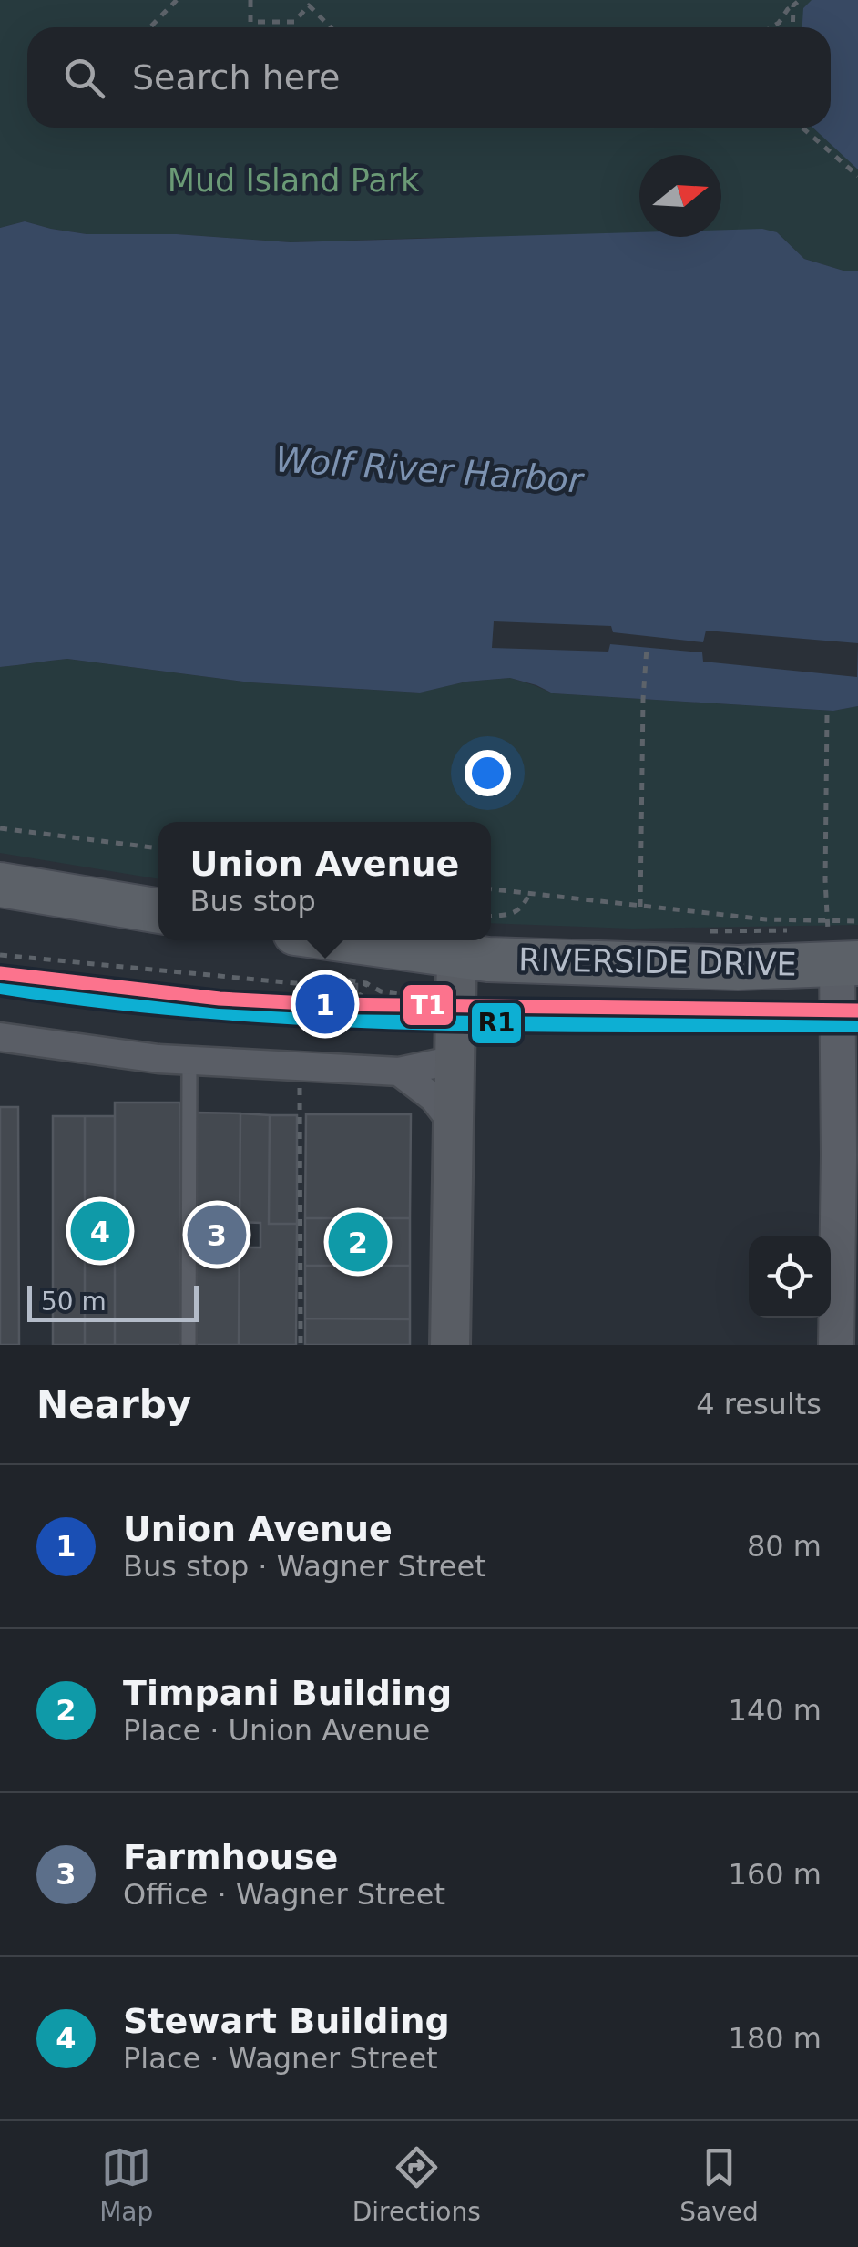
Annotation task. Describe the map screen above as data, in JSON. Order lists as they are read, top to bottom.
{
  "streets": {
    "main road": ["RIVERSIDE DRIVE"]
  },
  "water": ["Wolf River Harbor"],
  "parks": ["Mud Island Park"],
  "lines": ["transit line T1", "transit line R1"],
  "scale_bar": "50 m",
  "north": "right",
  "page": {
    "search": "Search here",
    "popup": ["Union Avenue", "Bus stop"],
    "pins": [
      "1",
      "4",
      "3",
      "2"
    ],
    "scale": "50 m",
    "heading": ["Nearby", "4 results"],
    "list": [
      {
        "mark": "1",
        "name": "Union Avenue",
        "note": "Bus stop · Wagner Street",
        "value": "80 m"
      },
      {
        "mark": "2",
        "name": "Timpani Building",
        "note": "Place · Union Avenue",
        "value": "140 m"
      },
      {
        "mark": "3",
        "name": "Farmhouse",
        "note": "Office · Wagner Street",
        "value": "160 m"
      },
      {
        "mark": "4",
        "name": "Stewart Building",
        "note": "Place · Wagner Street",
        "value": "180 m"
      }
    ],
    "nav": ["Map", "Directions", "Saved"]
  }
}
